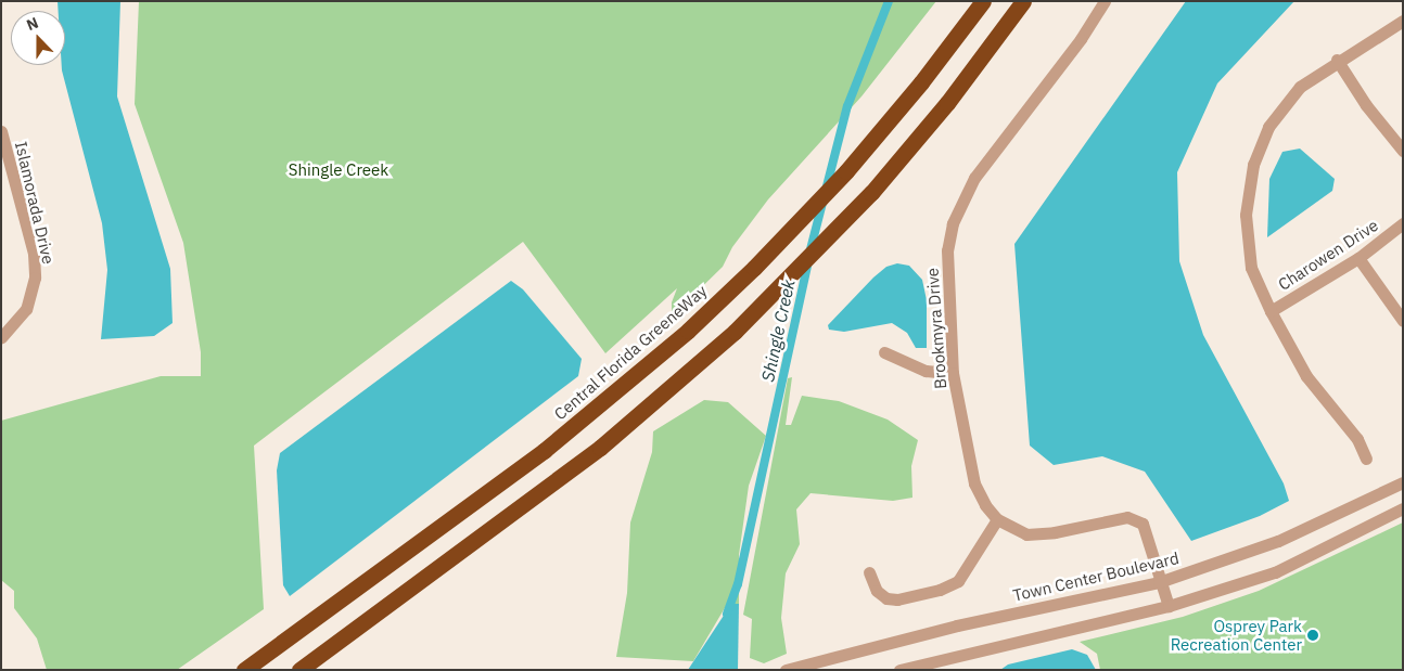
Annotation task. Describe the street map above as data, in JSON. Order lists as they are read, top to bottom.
{
  "streets": {
    "highway": ["Central Florida GreeneWay"],
    "street": [
      "Islamorada Drive",
      "Charowen Drive",
      "Brookmyra Drive",
      "Town Center Boulevard"
    ]
  },
  "water": ["Shingle Creek"],
  "parks": ["Shingle Creek"],
  "places": ["Osprey Park Recreation Center"],
  "north": "top"
}
